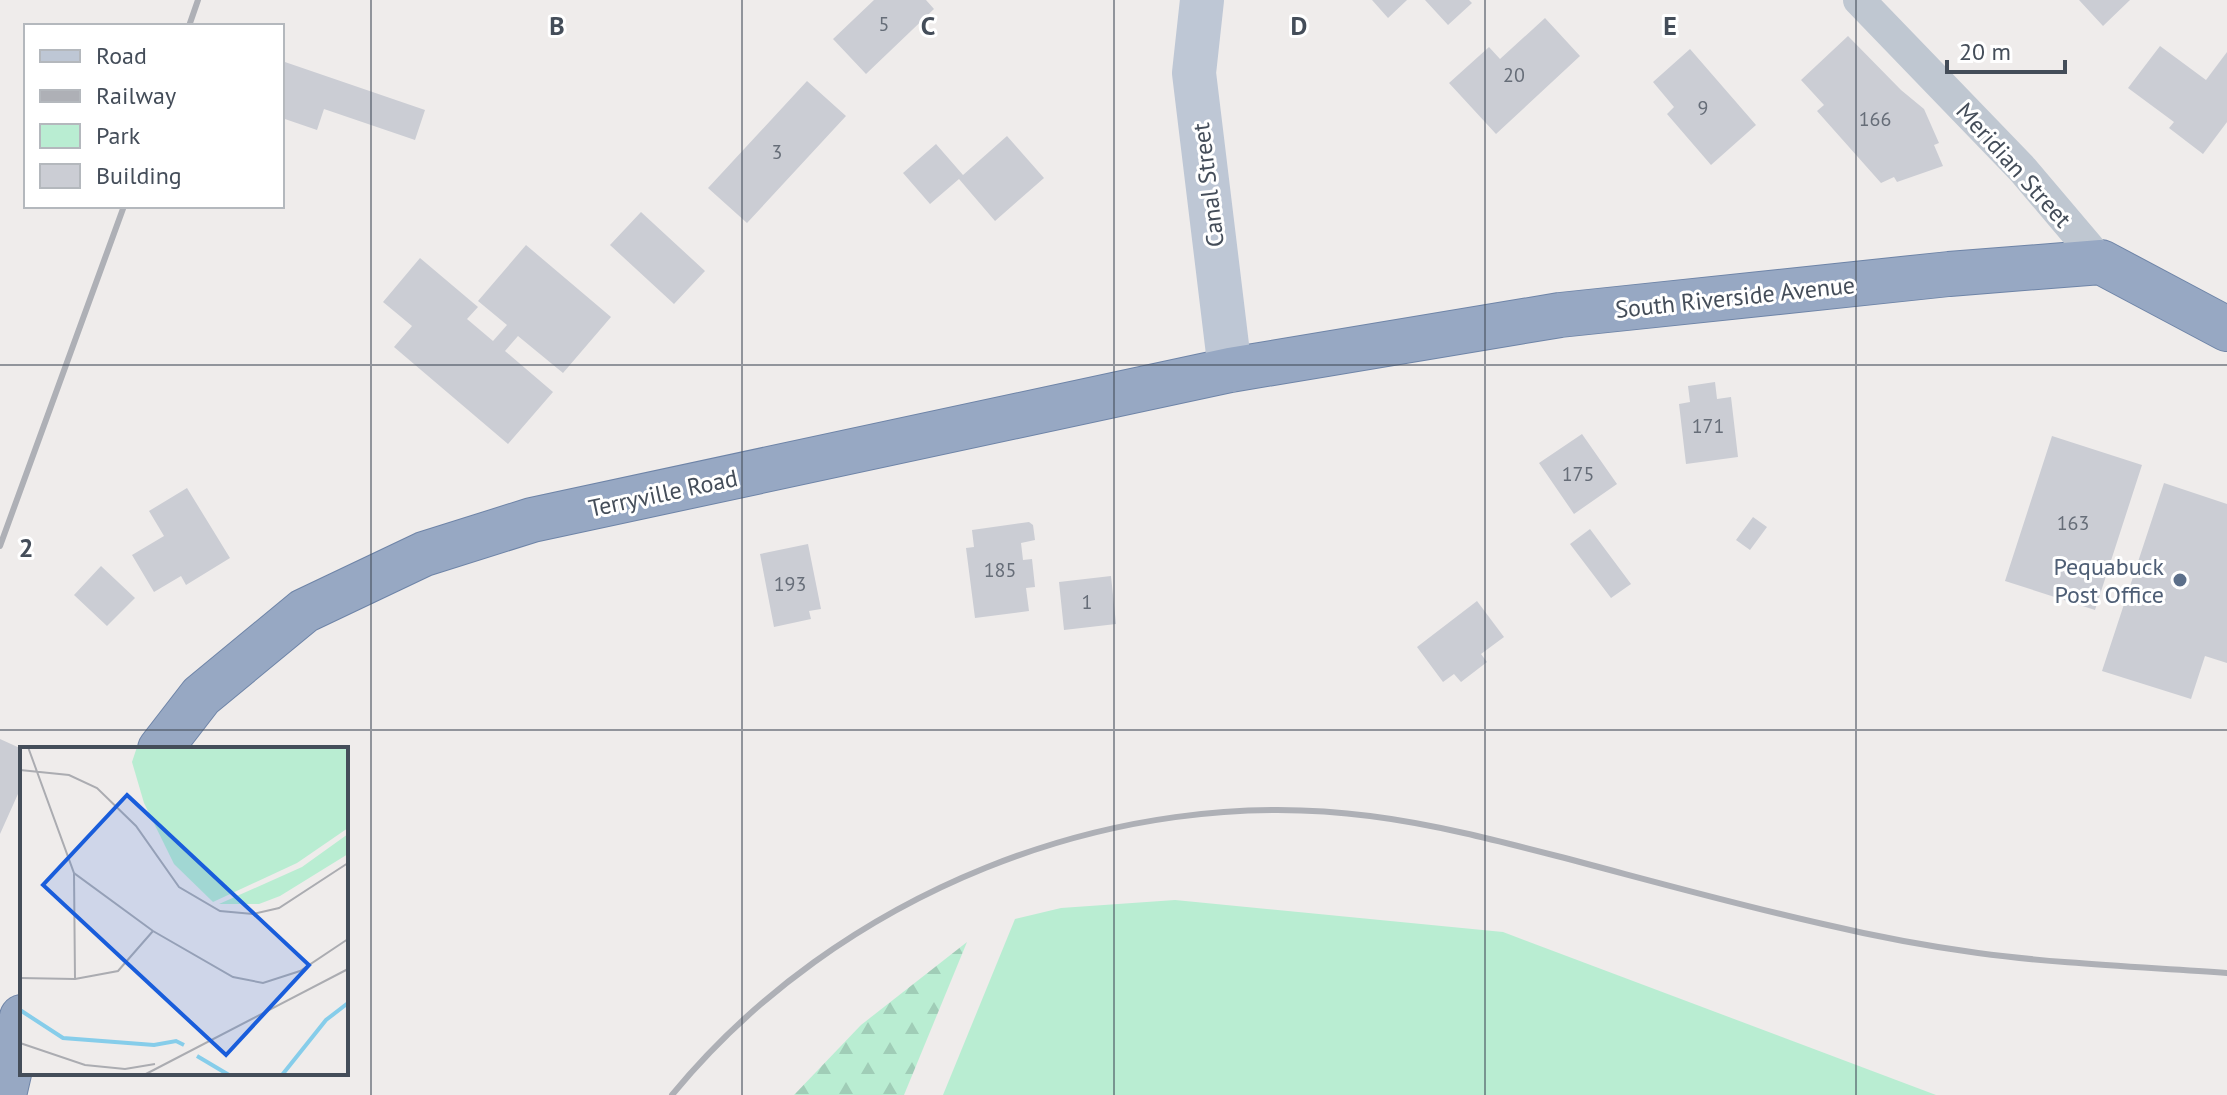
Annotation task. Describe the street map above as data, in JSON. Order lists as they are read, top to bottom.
{
  "streets": {
    "highway": ["South Riverside Avenue", "Terryville Road"],
    "main road": ["Canal Street"],
    "street": ["Meridian Street"]
  },
  "crossings": [
    ["Meridian Street", "South Riverside Avenue"],
    ["Canal Street", "South Riverside Avenue"],
    ["Canal Street", "Terryville Road"],
    ["South Riverside Avenue", "Terryville Road"]
  ],
  "places": ["Pequabuck Post Office"],
  "house_numbers": [
    "5",
    "20",
    "9",
    "166",
    "3",
    "171",
    "175",
    "163",
    "185",
    "193",
    "1"
  ],
  "legend": [
    "Road",
    "Railway",
    "Park",
    "Building"
  ],
  "scale_bar": "20 m",
  "grid": {
    "columns": [
      "B",
      "C",
      "D",
      "E"
    ],
    "rows": ["2"]
  }
}
